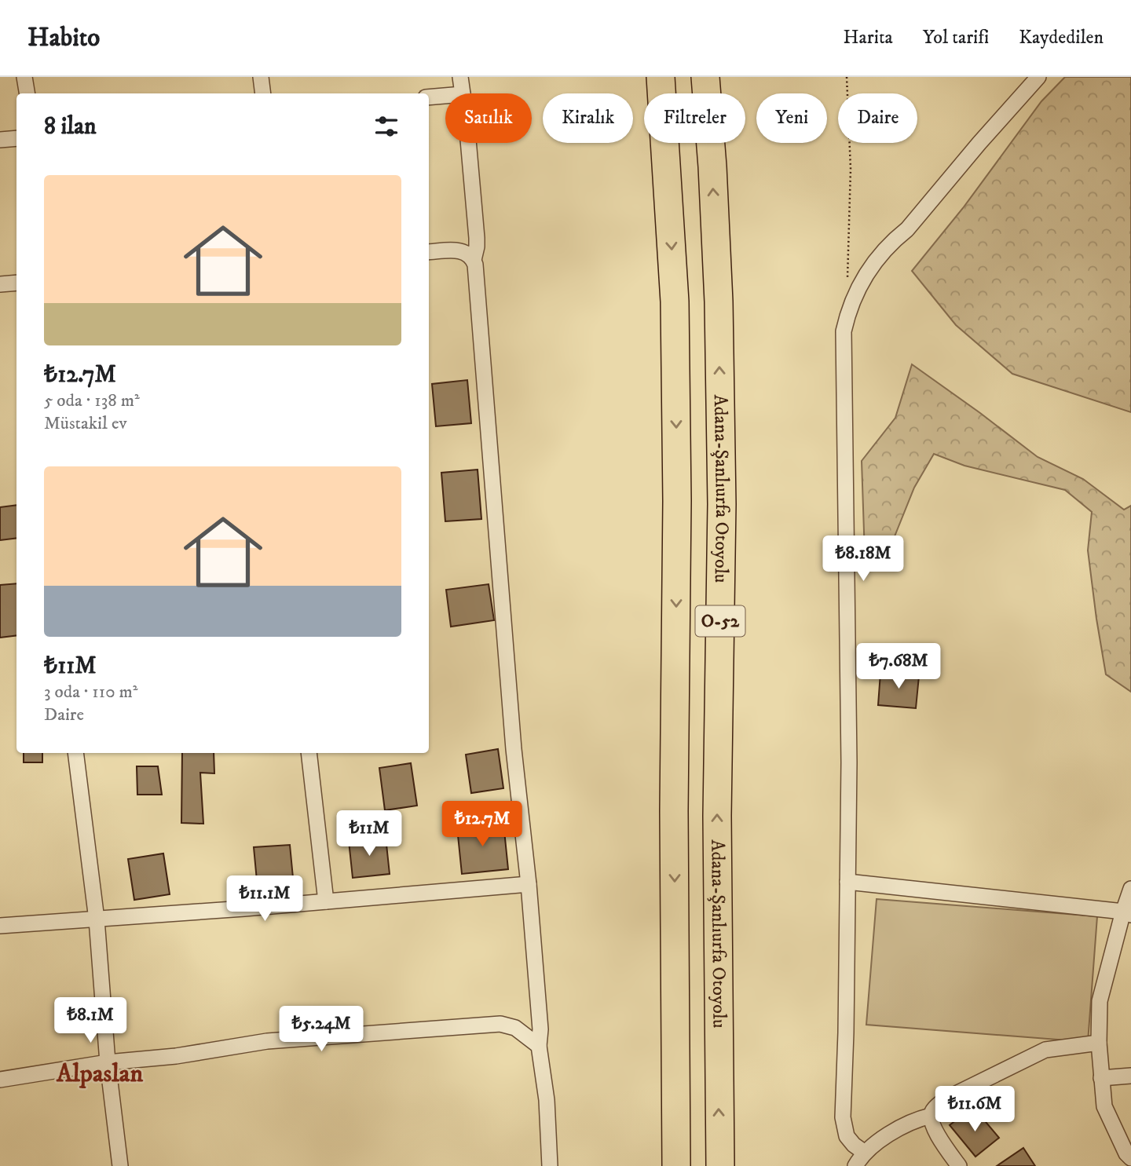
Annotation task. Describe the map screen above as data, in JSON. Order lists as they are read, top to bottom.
{
  "streets": {
    "highway": ["Adana-Şanlıurfa Otoyolu", "O-52"]
  },
  "districts": ["Alpaslan"],
  "page": {
    "header": "Habito",
    "nav": ["Harita", "Yol tarifi", "Kaydedilen"],
    "chip": [
      "Satılık",
      "Kiralık",
      "Filtreler",
      "Yeni",
      "Daire"
    ],
    "heading": "8 ilan",
    "list": [
      {
        "name": "₺12.7M",
        "note": "5 oda · 138 m² · Müstakil ev"
      },
      {
        "name": "₺11M",
        "note": "3 oda · 110 m² · Daire"
      }
    ],
    "price": [
      "₺8.18M",
      "₺7.68M",
      "₺12.7M",
      "₺11M",
      "₺11.1M",
      "₺8.1M",
      "₺5.24M",
      "₺11.6M"
    ]
  }
}
